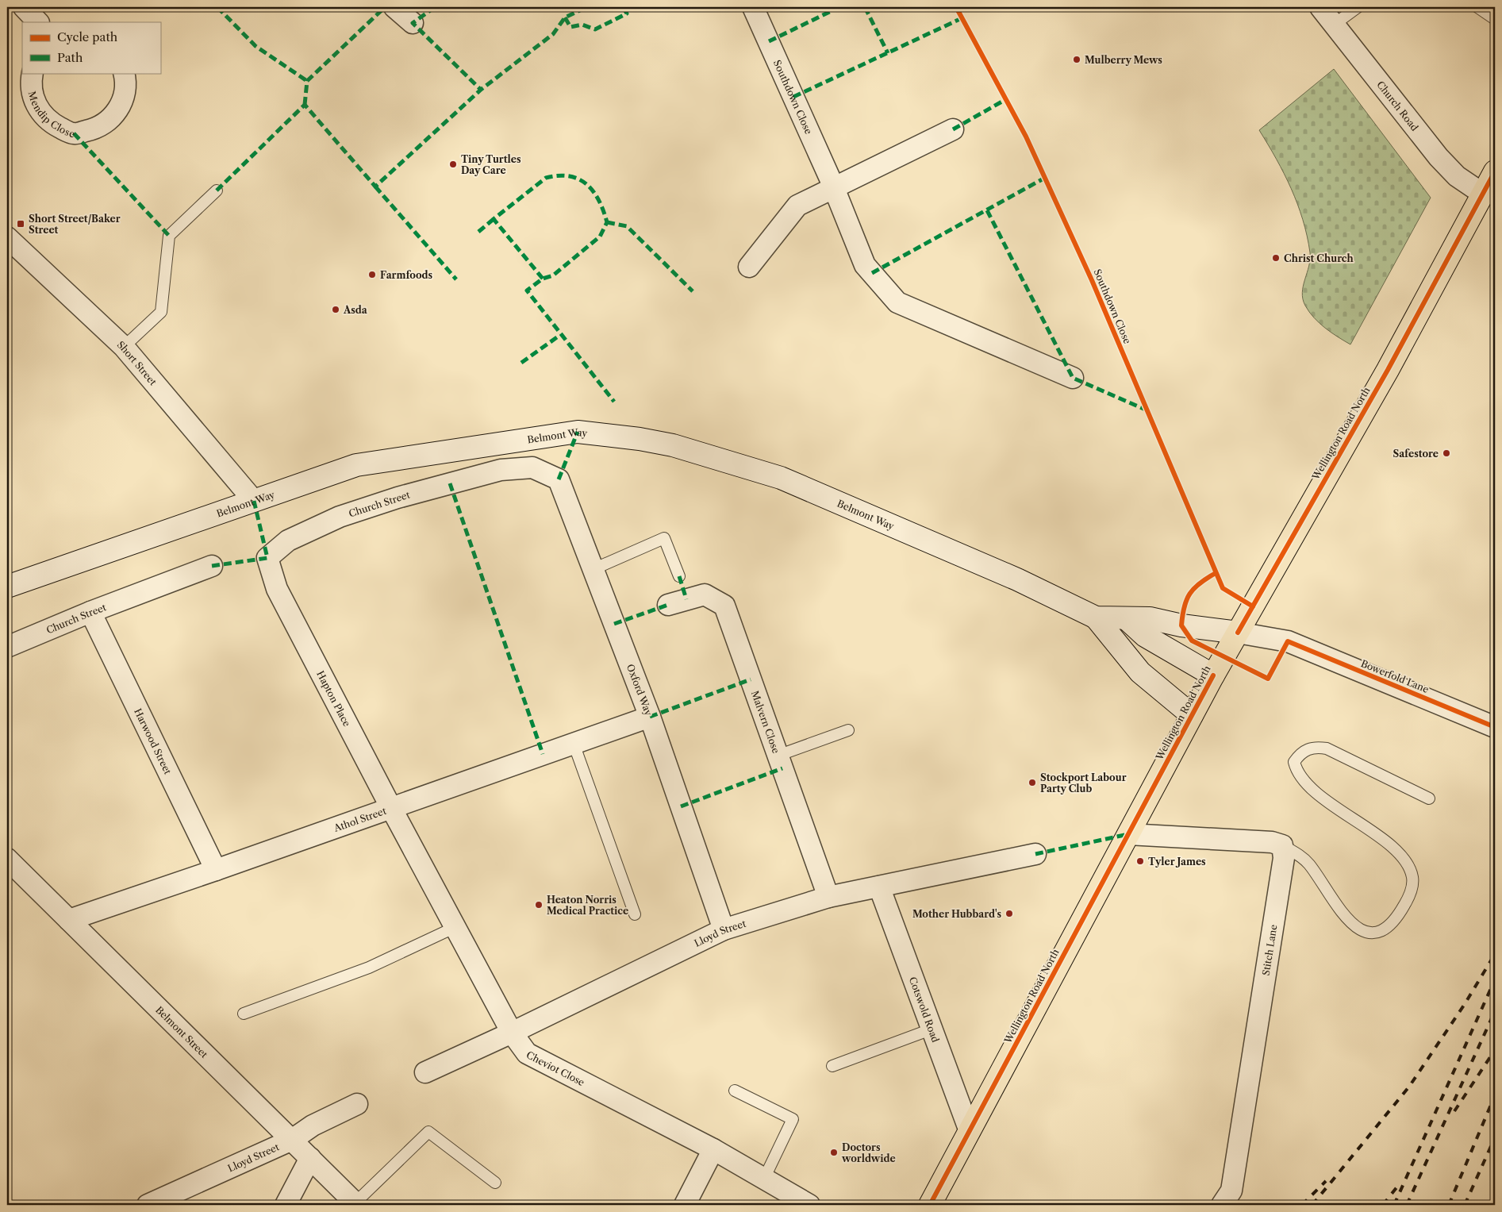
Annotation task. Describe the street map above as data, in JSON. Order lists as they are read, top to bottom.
{
  "streets": {
    "highway": ["Wellington Road North"],
    "street": [
      "Southdown Close",
      "Church Road",
      "Mendip Close",
      "Short Street",
      "Belmont Way",
      "Church Street",
      "Bowerfold Lane",
      "Oxford Way",
      "Hapton Place",
      "Malvern Close",
      "Harwood Street",
      "Athol Street",
      "Lloyd Street",
      "Stitch Lane",
      "Cotswold Road",
      "Belmont Street",
      "Cheviot Close"
    ]
  },
  "crossings": [
    ["Church Road", "Wellington Road North"],
    ["Short Street", "Belmont Way"],
    ["Wellington Road North", "Bowerfold Lane"],
    ["Wellington Road North", "Cotswold Road"],
    ["Church Street", "Oxford Way"],
    ["Church Street", "Hapton Place"],
    ["Church Street", "Harwood Street"],
    ["Oxford Way", "Athol Street"],
    ["Oxford Way", "Lloyd Street"],
    ["Hapton Place", "Athol Street"],
    ["Hapton Place", "Cheviot Close"],
    ["Malvern Close", "Lloyd Street"],
    ["Harwood Street", "Athol Street"],
    ["Athol Street", "Belmont Street"],
    ["Athol Street", "Cheviot Close"],
    ["Lloyd Street", "Cotswold Road"],
    ["Lloyd Street", "Belmont Street"],
    ["Lloyd Street", "Cheviot Close"]
  ],
  "places": {
    "other": [
      "Mulberry Mews",
      "Tiny Turtles Day Care",
      "Christ Church",
      "Farmfoods",
      "Asda",
      "Safestore",
      "Stockport Labour Party Club",
      "Tyler James",
      "Heaton Norris Medical Practice",
      "Mother Hubbard's",
      "Doctors worldwide"
    ],
    "transit": ["Short Street/Baker Street"]
  },
  "legend": ["Cycle path", "Path"]
}
